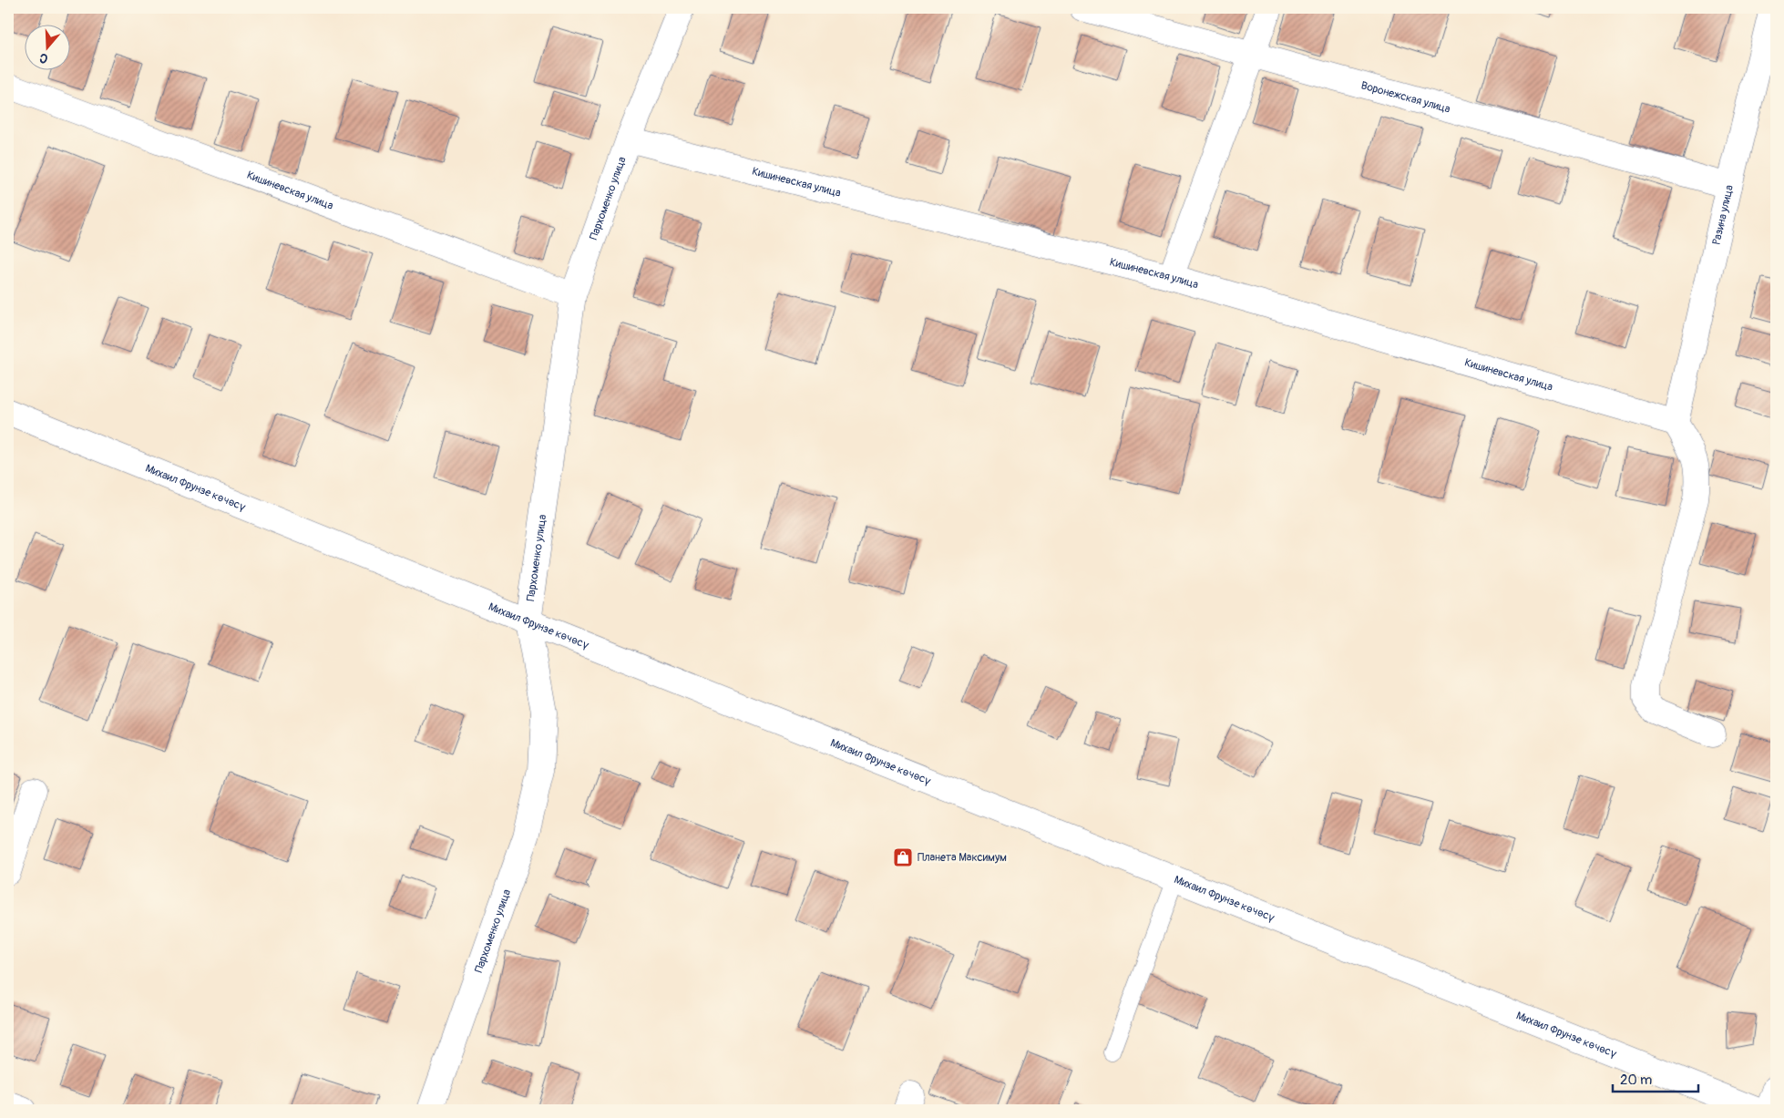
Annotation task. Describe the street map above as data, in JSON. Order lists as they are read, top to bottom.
{
  "streets": {
    "street": [
      "Воронежская улица",
      "Кишиневская улица",
      "Пархоменко улица",
      "Разина улица",
      "Михаил Фрунзе көчөсү"
    ]
  },
  "crossings": [
    ["Воронежская улица", "Разина улица"],
    ["Кишиневская улица", "Пархоменко улица"],
    ["Кишиневская улица", "Разина улица"],
    ["Пархоменко улица", "Михаил Фрунзе көчөсү"]
  ],
  "places": {
    "shop": ["Планета Максимум"]
  },
  "scale_bar": "20 m",
  "north": "bottom"
}
